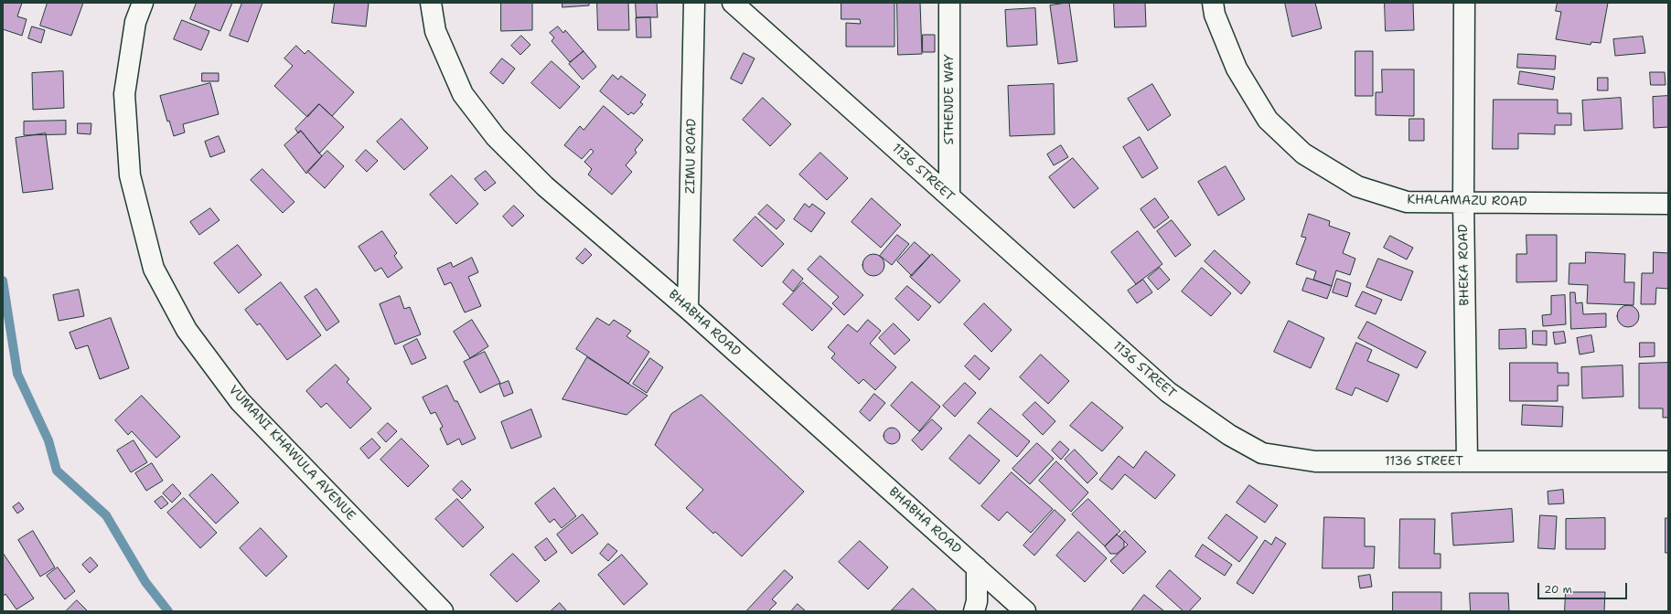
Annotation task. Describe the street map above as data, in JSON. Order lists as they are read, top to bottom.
{
  "streets": {
    "street": [
      "STHENDE WAY",
      "ZIMU ROAD",
      "1136 STREET",
      "KHALAMAZU ROAD",
      "BHEKA ROAD",
      "BHABHA ROAD",
      "VUMANI KHAWULA AVENUE"
    ]
  },
  "crossings": [
    ["STHENDE WAY", "1136 STREET"],
    ["ZIMU ROAD", "BHABHA ROAD"],
    ["1136 STREET", "BHEKA ROAD"],
    ["KHALAMAZU ROAD", "BHEKA ROAD"]
  ],
  "scale_bar": "20 m"
}
